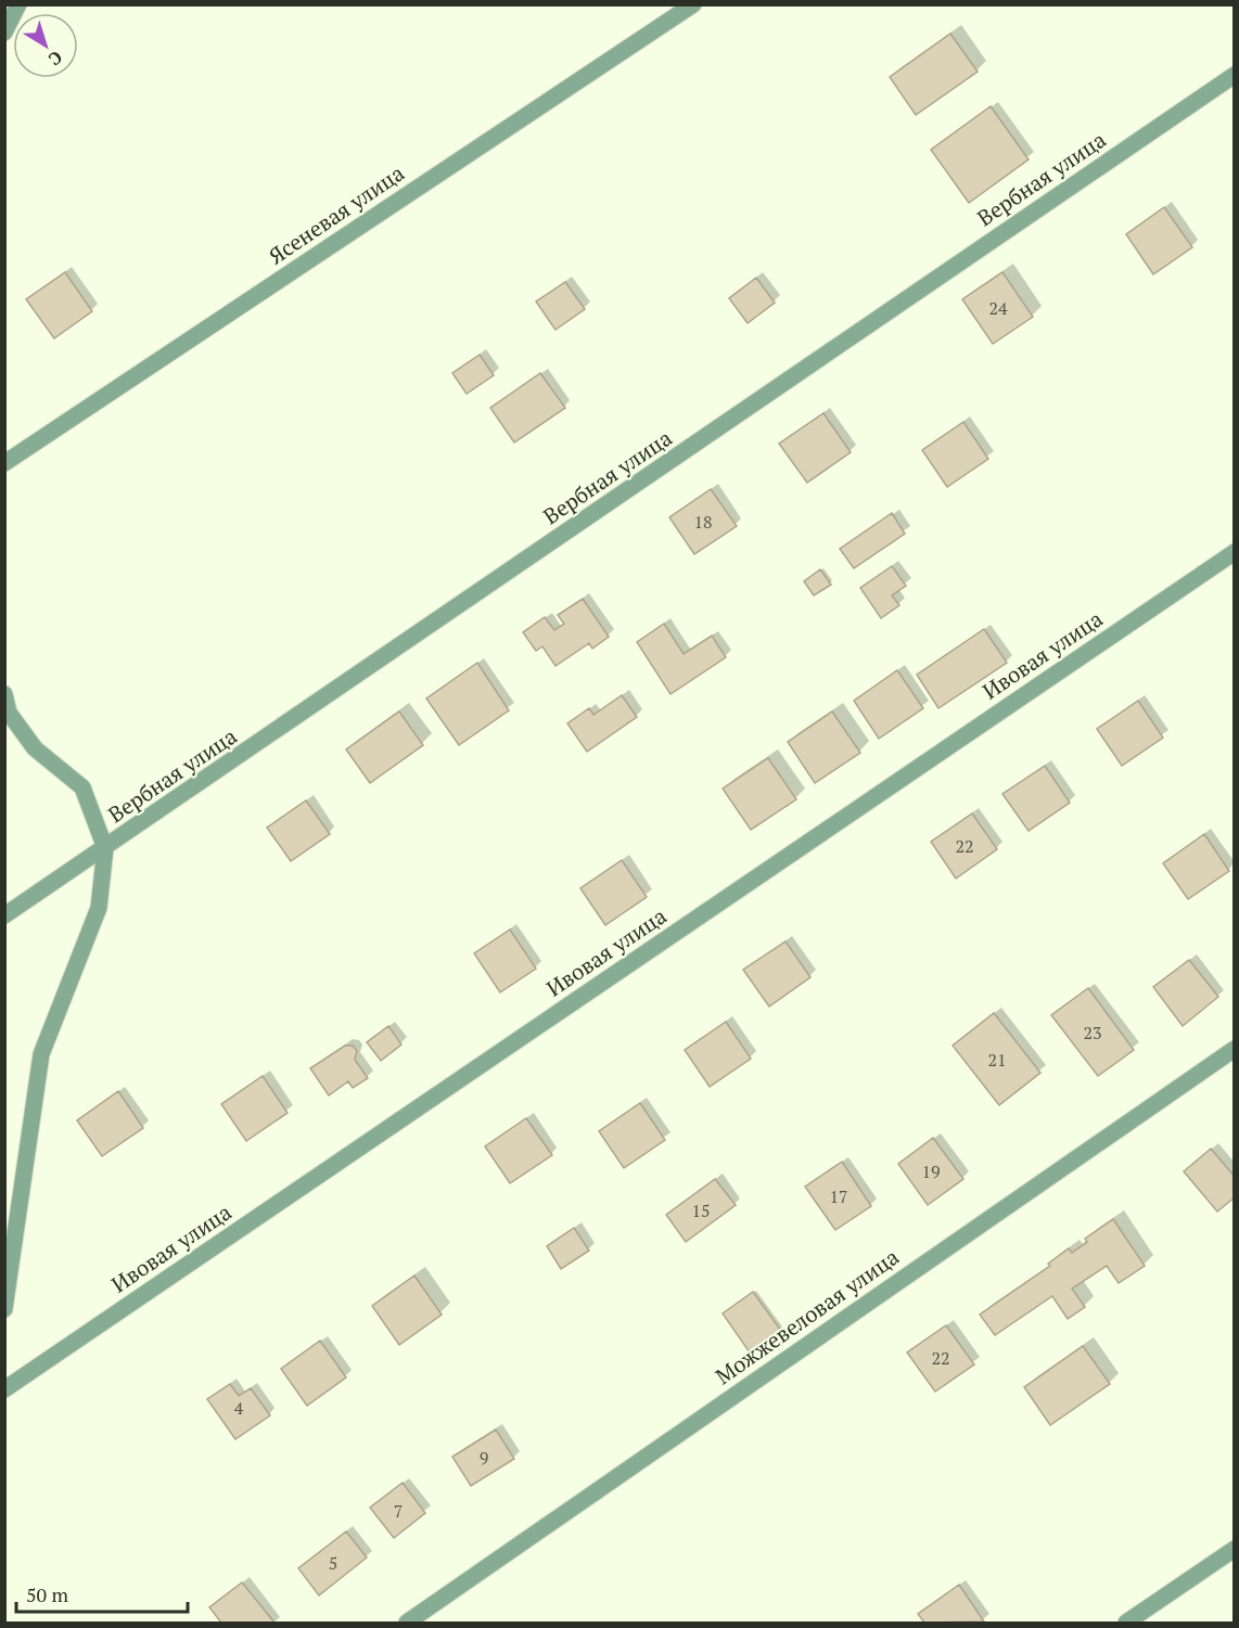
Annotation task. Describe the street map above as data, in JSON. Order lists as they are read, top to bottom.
{
  "streets": {
    "street": [
      "Вербная улица",
      "Ясеневая улица",
      "Ивовая улица",
      "Можжевеловая улица"
    ]
  },
  "house_numbers": [
    "24",
    "18",
    "22",
    "23",
    "21",
    "19",
    "17",
    "15",
    "22",
    "4",
    "9",
    "7",
    "5"
  ],
  "scale_bar": "50 m",
  "north": "bottom right"
}
